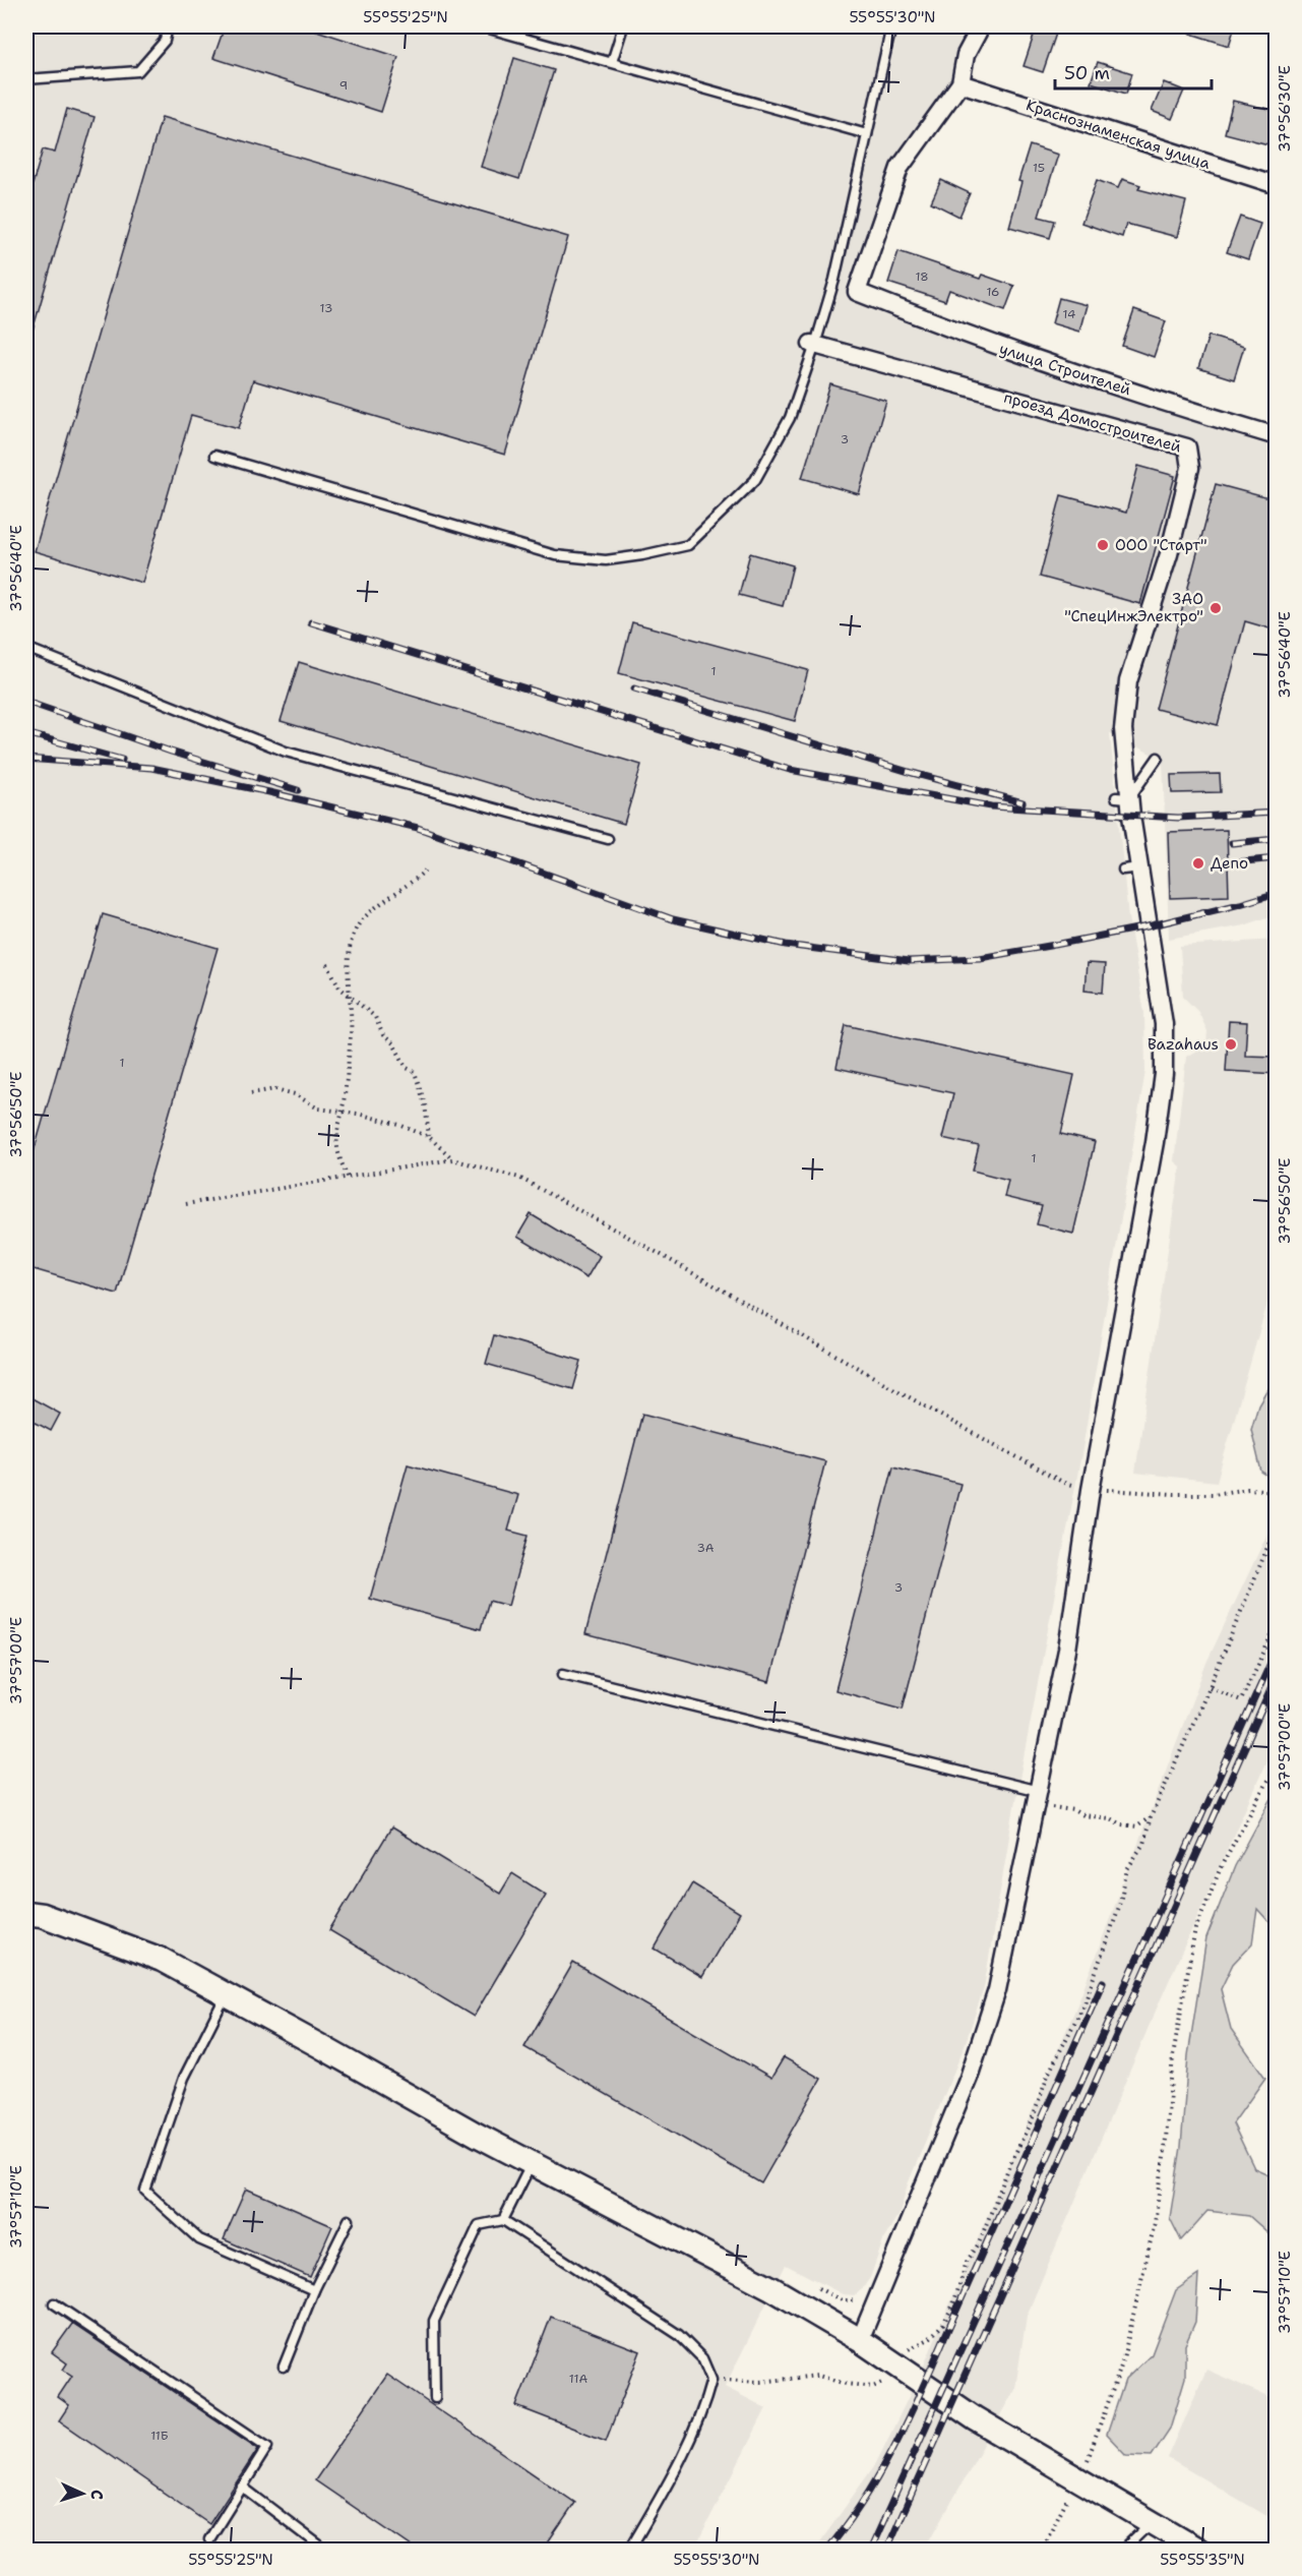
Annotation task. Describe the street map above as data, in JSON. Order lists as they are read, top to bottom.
{
  "streets": {
    "street": ["Краснознаменская улица", "улица Строителей", "проезд Домостроителей"]
  },
  "crossings": [
    ["Краснознаменская улица", "улица Строителей"]
  ],
  "places": [
    "ООО \"Старт\"",
    "ЗАО \"СпецИнжЭлектро\"",
    "Депо",
    "Bazahaus"
  ],
  "house_numbers": [
    "9",
    "15",
    "18",
    "16",
    "13",
    "14",
    "3",
    "1",
    "1",
    "1",
    "3А",
    "3",
    "11А",
    "11Б"
  ],
  "scale_bar": "50 m",
  "north": "right",
  "coordinates": [
    "55°55'25\"N",
    "55°55'30\"N",
    "37°56'30\"E",
    "37°56'40\"E",
    "37°56'50\"E",
    "37°57'00\"E",
    "37°57'10\"E",
    "55°55'35\"N"
  ]
}
